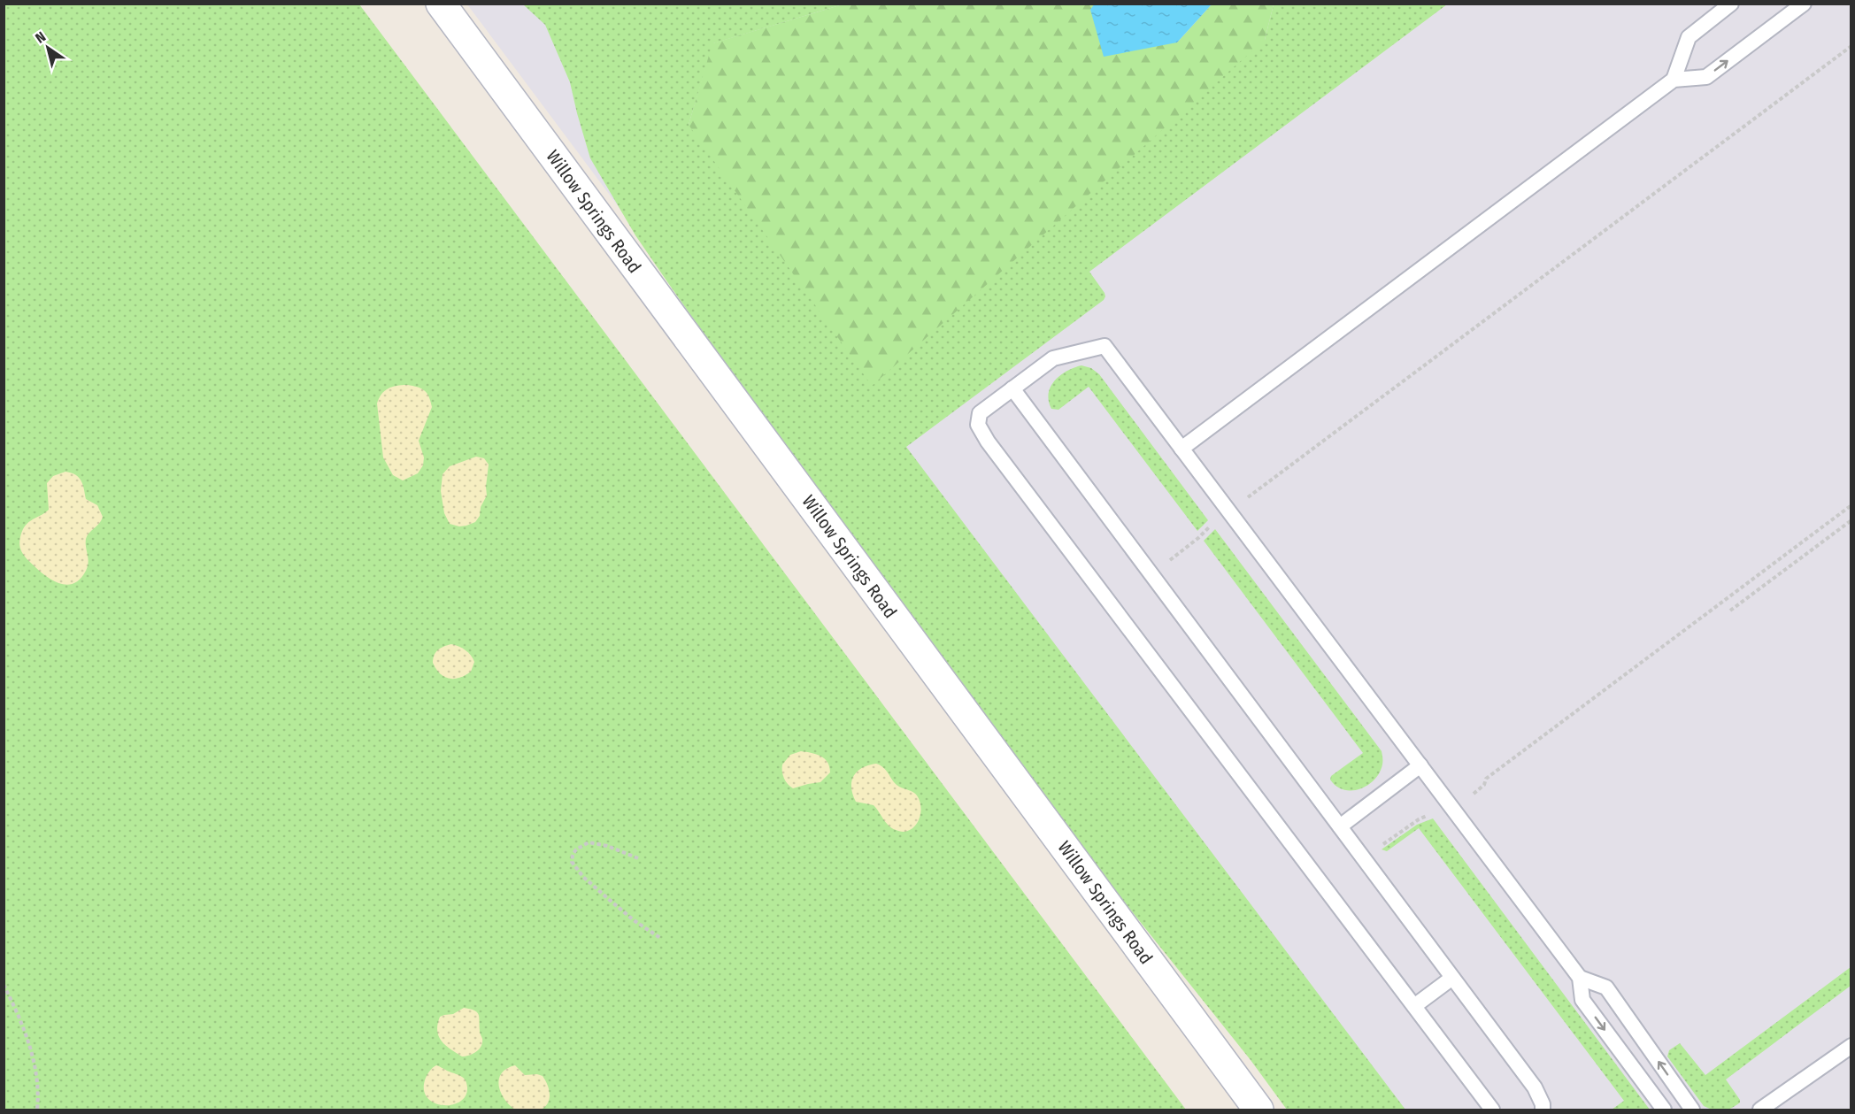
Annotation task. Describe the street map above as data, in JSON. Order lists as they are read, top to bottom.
{
  "streets": {
    "main road": ["Willow Springs Road"]
  },
  "north": "top left"
}
